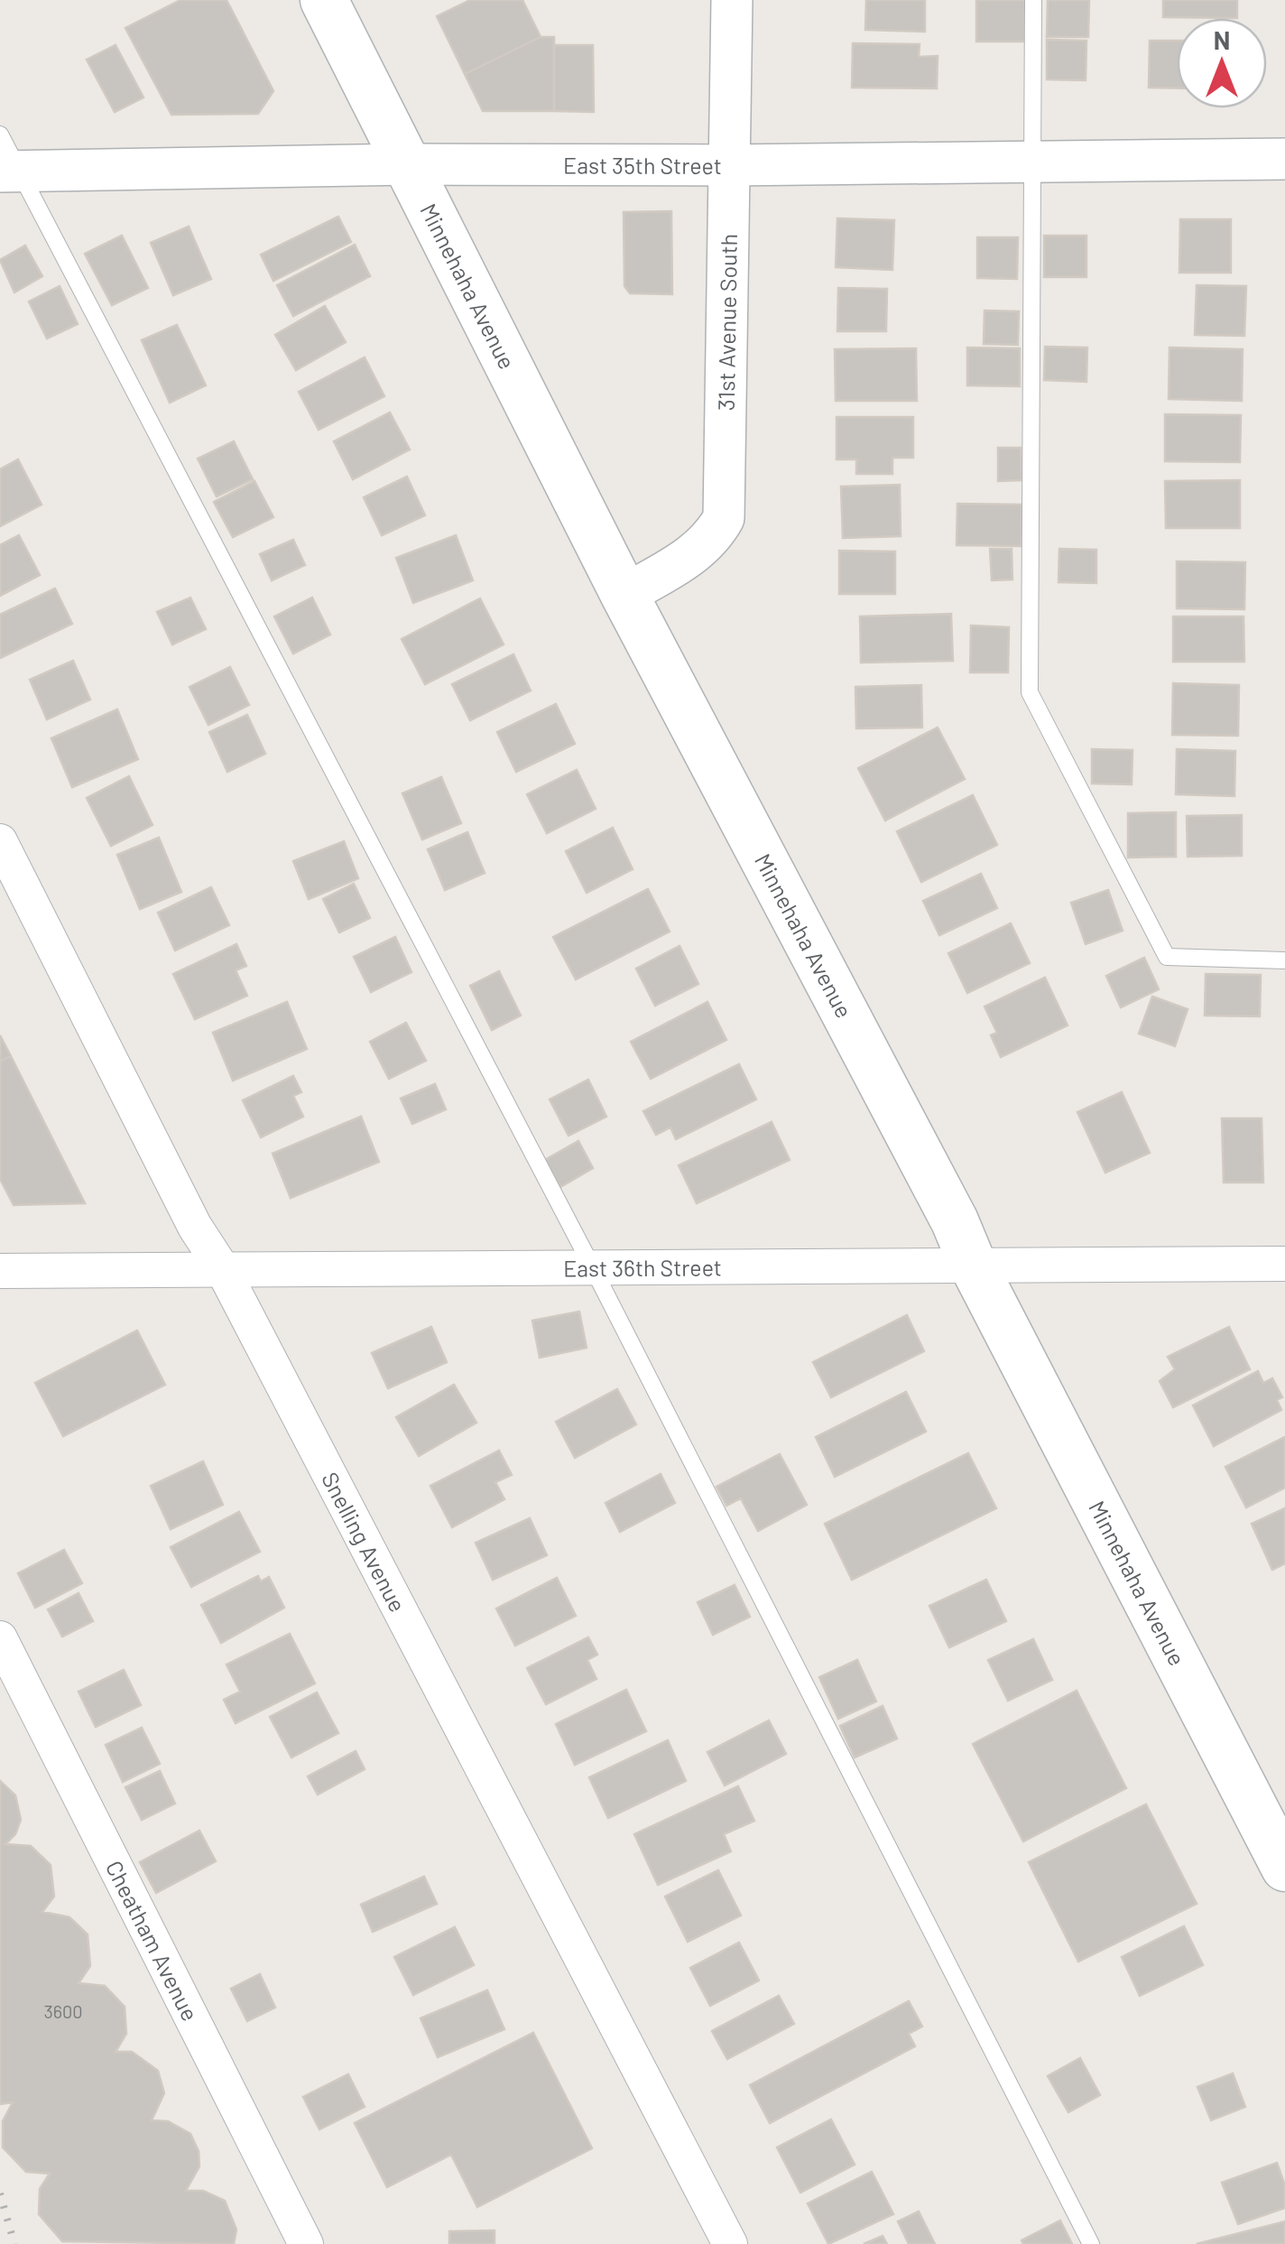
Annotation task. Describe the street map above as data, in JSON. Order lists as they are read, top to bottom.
{
  "streets": {
    "main road": ["Minnehaha Avenue"],
    "street": [
      "East 35th Street",
      "31st Avenue South",
      "East 36th Street",
      "Snelling Avenue",
      "Cheatham Avenue"
    ]
  },
  "crossings": [
    ["East 35th Street", "Minnehaha Avenue"],
    ["East 35th Street", "31st Avenue South"],
    ["Minnehaha Avenue", "31st Avenue South"],
    ["Minnehaha Avenue", "East 36th Street"],
    ["East 36th Street", "Snelling Avenue"]
  ],
  "house_numbers": ["3600"],
  "north": "top"
}
